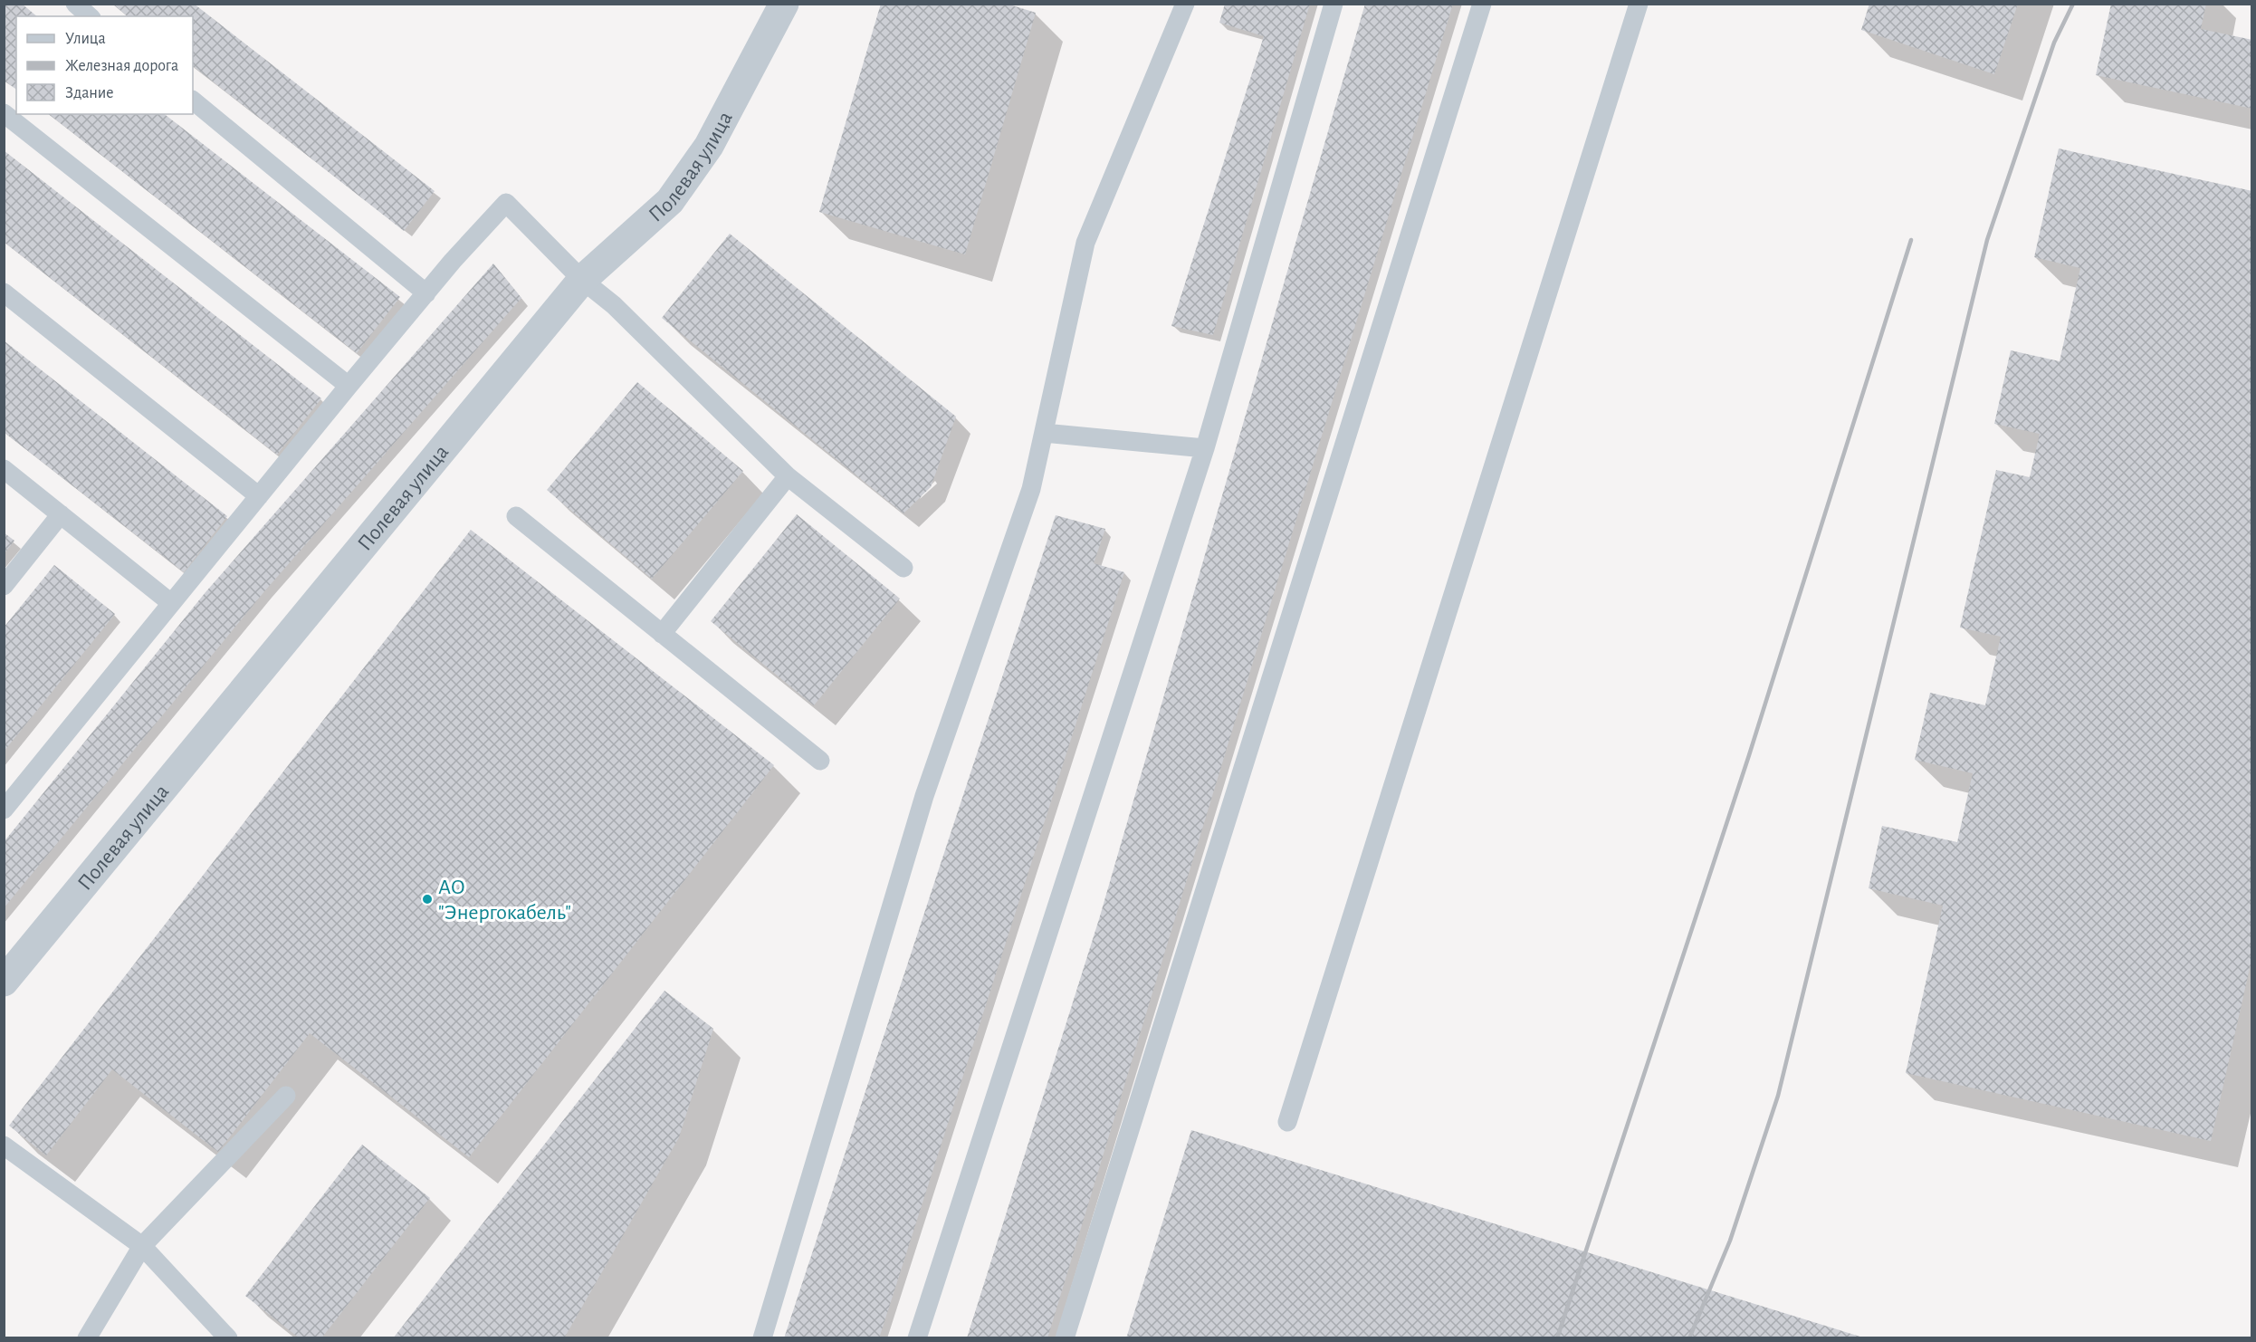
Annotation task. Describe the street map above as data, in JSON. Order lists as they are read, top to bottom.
{
  "streets": {
    "street": ["Полевая улица"]
  },
  "places": ["АО \"Энергокабель\""],
  "legend": ["Улица", "Железная дорога", "Здание"]
}
